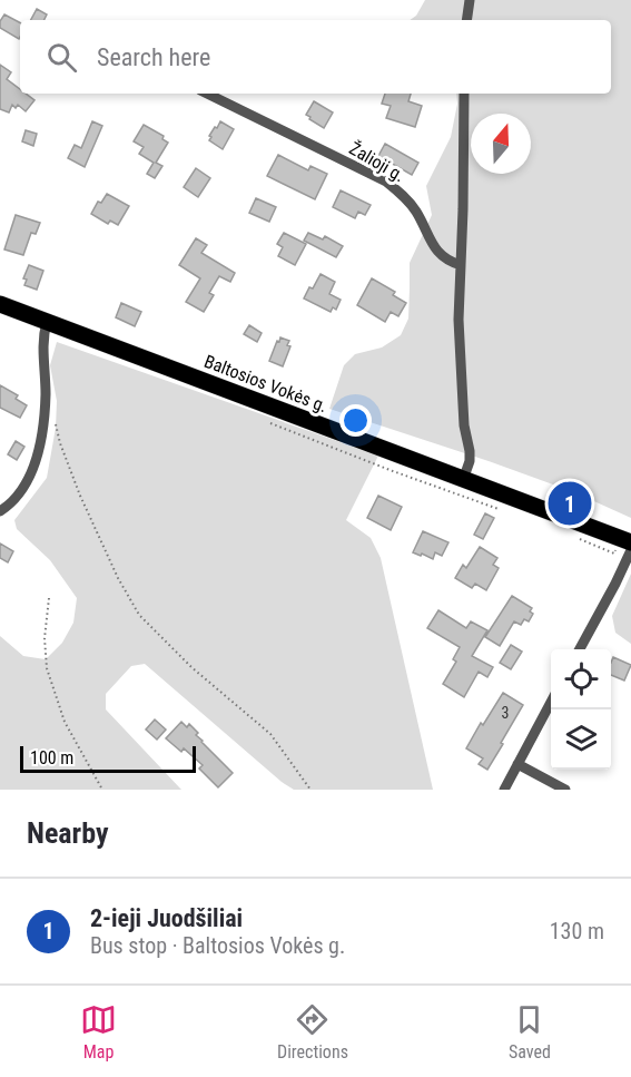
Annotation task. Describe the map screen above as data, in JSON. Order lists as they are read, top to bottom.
{
  "streets": {
    "main road": ["Baltosios Vokės g."],
    "street": ["Žalioji g."]
  },
  "house_numbers": ["3"],
  "scale_bar": "100 m",
  "north": "top",
  "page": {
    "search": "Search here",
    "pins": "1",
    "scale": "100 m",
    "heading": "Nearby",
    "list": [
      {
        "mark": "1",
        "name": "2-ieji Juodšiliai",
        "note": "Bus stop · Baltosios Vokės g.",
        "value": "130 m"
      }
    ],
    "nav": ["Map", "Directions", "Saved"]
  }
}
